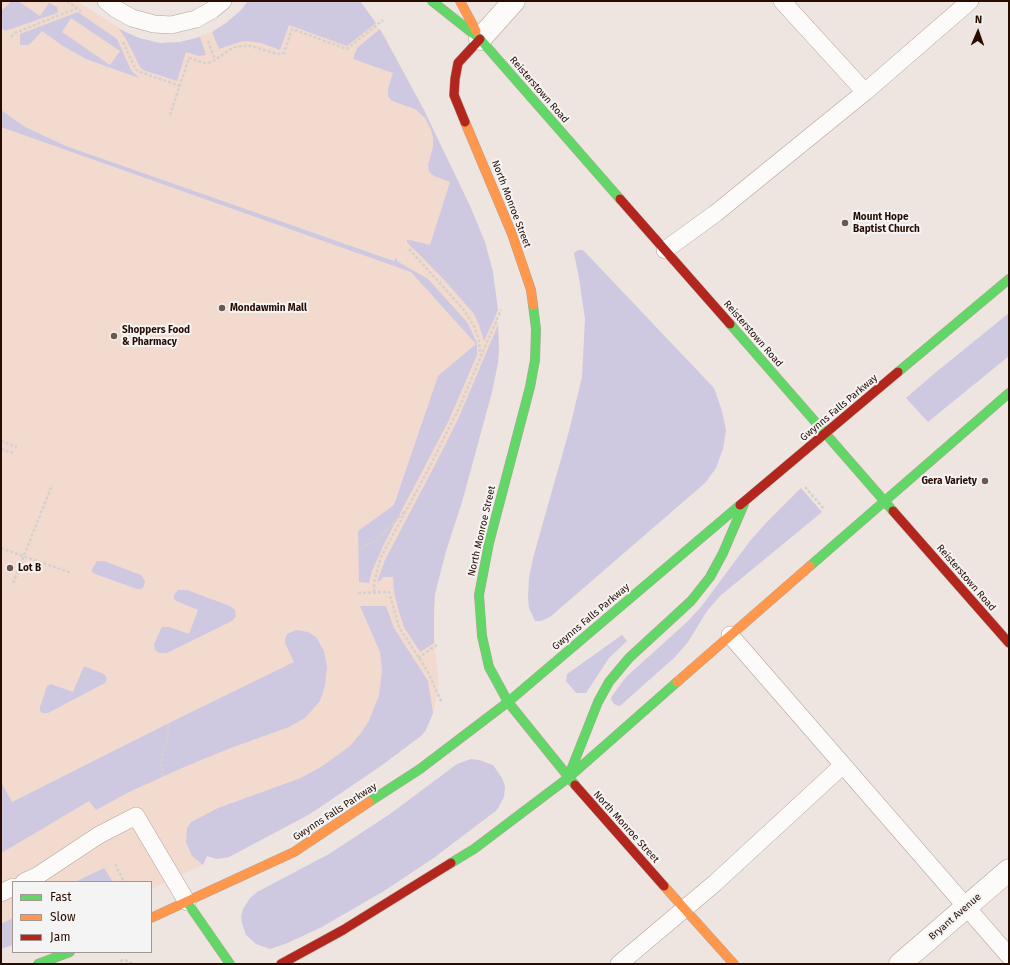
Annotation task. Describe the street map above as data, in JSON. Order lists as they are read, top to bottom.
{
  "streets": {
    "main road": ["Reisterstown Road", "North Monroe Street", "Gwynns Falls Parkway"],
    "street": ["Bryant Avenue"]
  },
  "crossings": [
    ["Reisterstown Road", "North Monroe Street"],
    ["Reisterstown Road", "Gwynns Falls Parkway"],
    ["North Monroe Street", "Gwynns Falls Parkway"]
  ],
  "places": [
    "Mount Hope Baptist Church",
    "Mondawmin Mall",
    "Shoppers Food & Pharmacy",
    "Gera Variety",
    "Lot B"
  ],
  "legend": ["Fast", "Slow", "Jam"],
  "north": "top"
}
